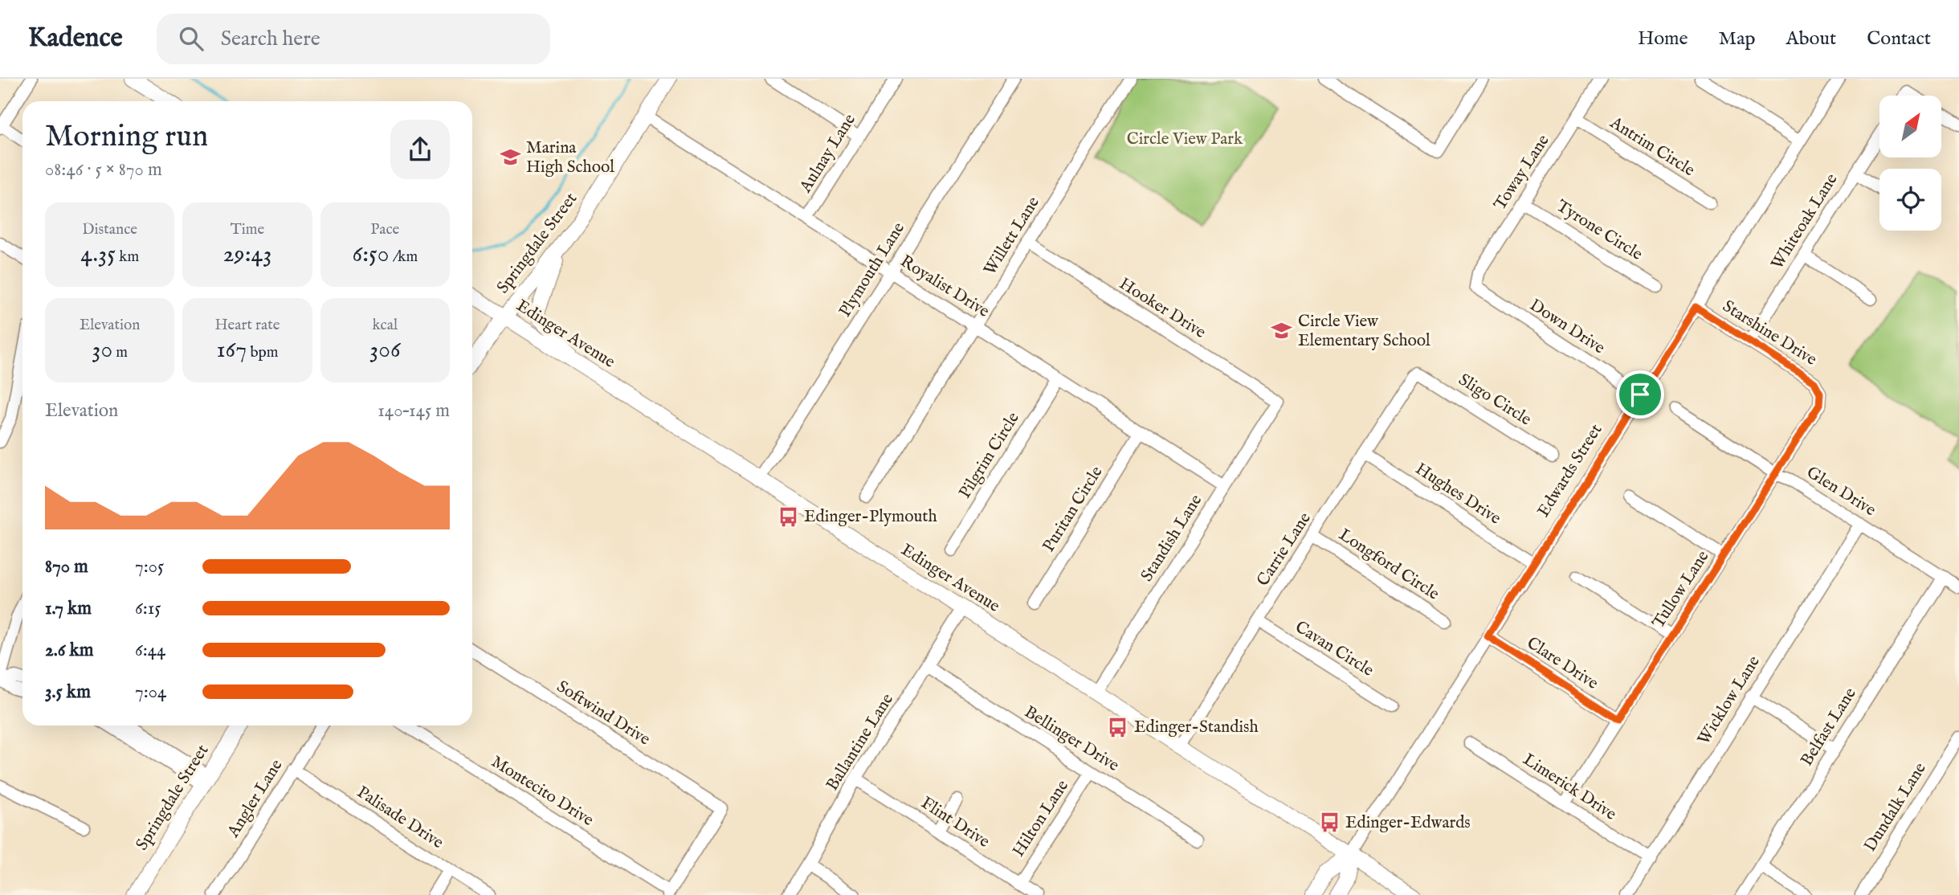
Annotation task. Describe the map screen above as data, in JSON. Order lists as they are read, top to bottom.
{
  "streets": {
    "main road": ["Springdale Street", "Edinger Avenue", "Edwards Street"],
    "street": [
      "Antrim Circle",
      "Aulnay Lane",
      "Toway Lane",
      "Whiteoak Lane",
      "Tyrone Circle",
      "Willett Lane",
      "Plymouth Lane",
      "Royalist Drive",
      "Hooker Drive",
      "Down Drive",
      "Starshine Drive",
      "Sligo Circle",
      "Pilgrim Circle",
      "Glen Drive",
      "Hughes Drive",
      "Puritan Circle",
      "Standish Lane",
      "Carrie Lane",
      "Longford Circle",
      "Tullow Lane",
      "Cavan Circle",
      "Clare Drive",
      "Wicklow Lane",
      "Softwind Drive",
      "Belfast Lane",
      "Bellinger Drive",
      "Ballantine Lane",
      "Limerick Drive",
      "Montecito Drive",
      "Angler Lane",
      "Dundalk Lane",
      "Palisade Drive",
      "Hilton Lane",
      "Flint Drive"
    ]
  },
  "crossings": [
    ["Antrim Circle", "Toway Lane"],
    ["Aulnay Lane", "Royalist Drive"],
    ["Toway Lane", "Tyrone Circle"],
    ["Toway Lane", "Down Drive"],
    ["Whiteoak Lane", "Starshine Drive"],
    ["Willett Lane", "Royalist Drive"],
    ["Willett Lane", "Hooker Drive"],
    ["Springdale Street", "Royalist Drive"],
    ["Springdale Street", "Edinger Avenue"],
    ["Plymouth Lane", "Royalist Drive"],
    ["Plymouth Lane", "Edinger Avenue"],
    ["Royalist Drive", "Pilgrim Circle"],
    ["Royalist Drive", "Puritan Circle"],
    ["Royalist Drive", "Standish Lane"],
    ["Hooker Drive", "Standish Lane"],
    ["Down Drive", "Edwards Street"],
    ["Starshine Drive", "Edwards Street"],
    ["Starshine Drive", "Tullow Lane"],
    ["Edinger Avenue", "Edwards Street"],
    ["Edinger Avenue", "Standish Lane"],
    ["Edinger Avenue", "Carrie Lane"],
    ["Edinger Avenue", "Ballantine Lane"],
    ["Sligo Circle", "Carrie Lane"],
    ["Edwards Street", "Hughes Drive"],
    ["Edwards Street", "Clare Drive"],
    ["Glen Drive", "Tullow Lane"],
    ["Glen Drive", "Wicklow Lane"],
    ["Glen Drive", "Belfast Lane"],
    ["Hughes Drive", "Carrie Lane"],
    ["Carrie Lane", "Longford Circle"],
    ["Carrie Lane", "Cavan Circle"],
    ["Tullow Lane", "Clare Drive"],
    ["Tullow Lane", "Limerick Drive"],
    ["Wicklow Lane", "Limerick Drive"],
    ["Softwind Drive", "Montecito Drive"],
    ["Bellinger Drive", "Ballantine Lane"],
    ["Bellinger Drive", "Hilton Lane"],
    ["Ballantine Lane", "Flint Drive"],
    ["Angler Lane", "Palisade Drive"],
    ["Hilton Lane", "Flint Drive"]
  ],
  "parks": ["Circle View Park"],
  "places": {
    "school or university": ["Marina High School", "Circle View Elementary School"],
    "bus stop": ["Edinger-Plymouth", "Edinger-Standish", "Edinger-Edwards"]
  },
  "north": "top right",
  "page": {
    "header": "Kadence",
    "search": "Search here",
    "nav": [
      "Home",
      "Map",
      "About",
      "Contact"
    ],
    "heading": ["Morning run", "08:46 · 5 × 870 m"],
    "stats": [
      ["Distance", "4.35 km"],
      ["Time", "29:43"],
      ["Pace", "6:50 /km"],
      ["Elevation", "30 m"],
      ["Heart rate", "167 bpm"],
      ["kcal", "306"]
    ],
    "chart": ["Elevation", "140–145 m"],
    "list": [
      {
        "name": "870 m",
        "note": "7:05"
      },
      {
        "name": "1.7 km",
        "note": "6:15"
      },
      {
        "name": "2.6 km",
        "note": "6:44"
      },
      {
        "name": "3.5 km",
        "note": "7:04"
      }
    ]
  }
}
